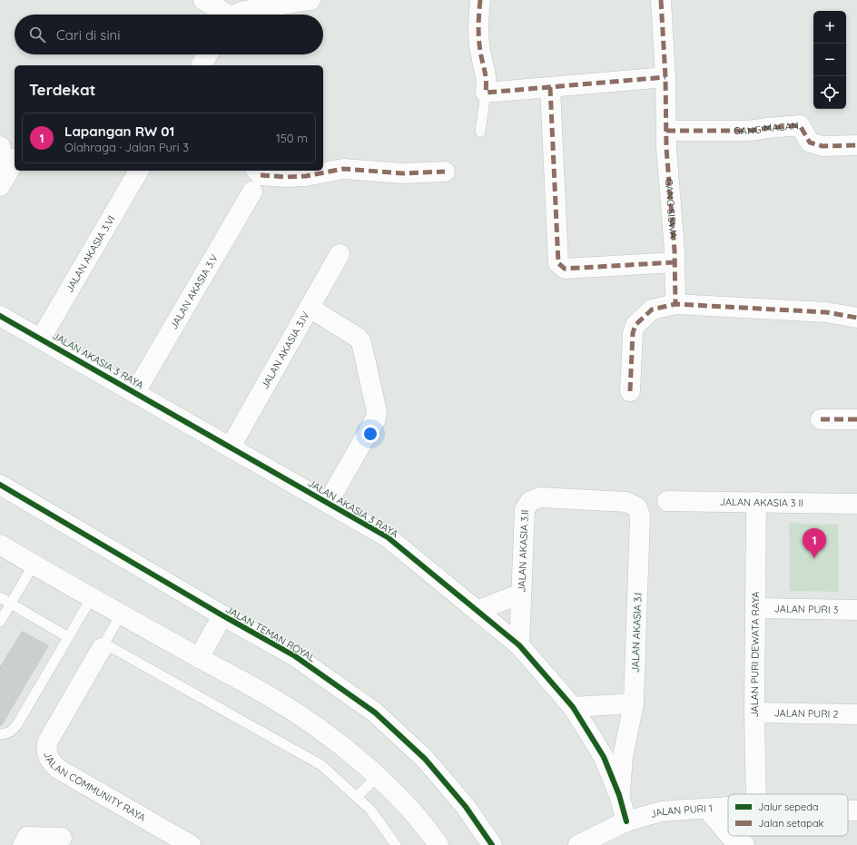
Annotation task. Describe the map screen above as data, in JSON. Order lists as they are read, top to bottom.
{
  "streets": {
    "street": [
      "GANG MACAN",
      "GANG SISWA",
      "JALAN AKASIA 3.VI",
      "JALAN AKASIA 3.V",
      "JALAN AKASIA 3.IV",
      "JALAN AKASIA 3 RAYA",
      "JALAN AKASIA 3 II",
      "JALAN AKASIA 3.II",
      "JALAN PURI 3",
      "JALAN AKASIA 3.I",
      "JALAN TEMAN ROYAL",
      "JALAN PURI DEWATA RAYA",
      "JALAN PURI 2",
      "JALAN COMMUNITY RAYA",
      "JALAN PURI 1"
    ]
  },
  "crossings": [
    ["GANG MACAN", "GANG SISWA"],
    ["JALAN AKASIA 3.VI", "JALAN AKASIA 3 RAYA"],
    ["JALAN AKASIA 3.V", "JALAN AKASIA 3 RAYA"],
    ["JALAN AKASIA 3.IV", "JALAN AKASIA 3 RAYA"],
    ["JALAN AKASIA 3 RAYA", "JALAN AKASIA 3.II"],
    ["JALAN AKASIA 3 RAYA", "JALAN AKASIA 3.I"],
    ["JALAN AKASIA 3 RAYA", "JALAN PURI 1"],
    ["JALAN AKASIA 3 II", "JALAN PURI DEWATA RAYA"],
    ["JALAN AKASIA 3.II", "JALAN AKASIA 3.I"],
    ["JALAN PURI 3", "JALAN PURI DEWATA RAYA"],
    ["JALAN PURI DEWATA RAYA", "JALAN PURI 2"]
  ],
  "legend": ["Jalur sepeda", "Jalan setapak"],
  "page": {
    "map_buttons": ["+", "−"],
    "search": "Cari di sini",
    "heading": "Terdekat",
    "list": [
      {
        "mark": "1",
        "name": "Lapangan RW 01",
        "note": "Olahraga · Jalan Puri 3",
        "value": "150 m"
      }
    ],
    "pins": "1"
  }
}
